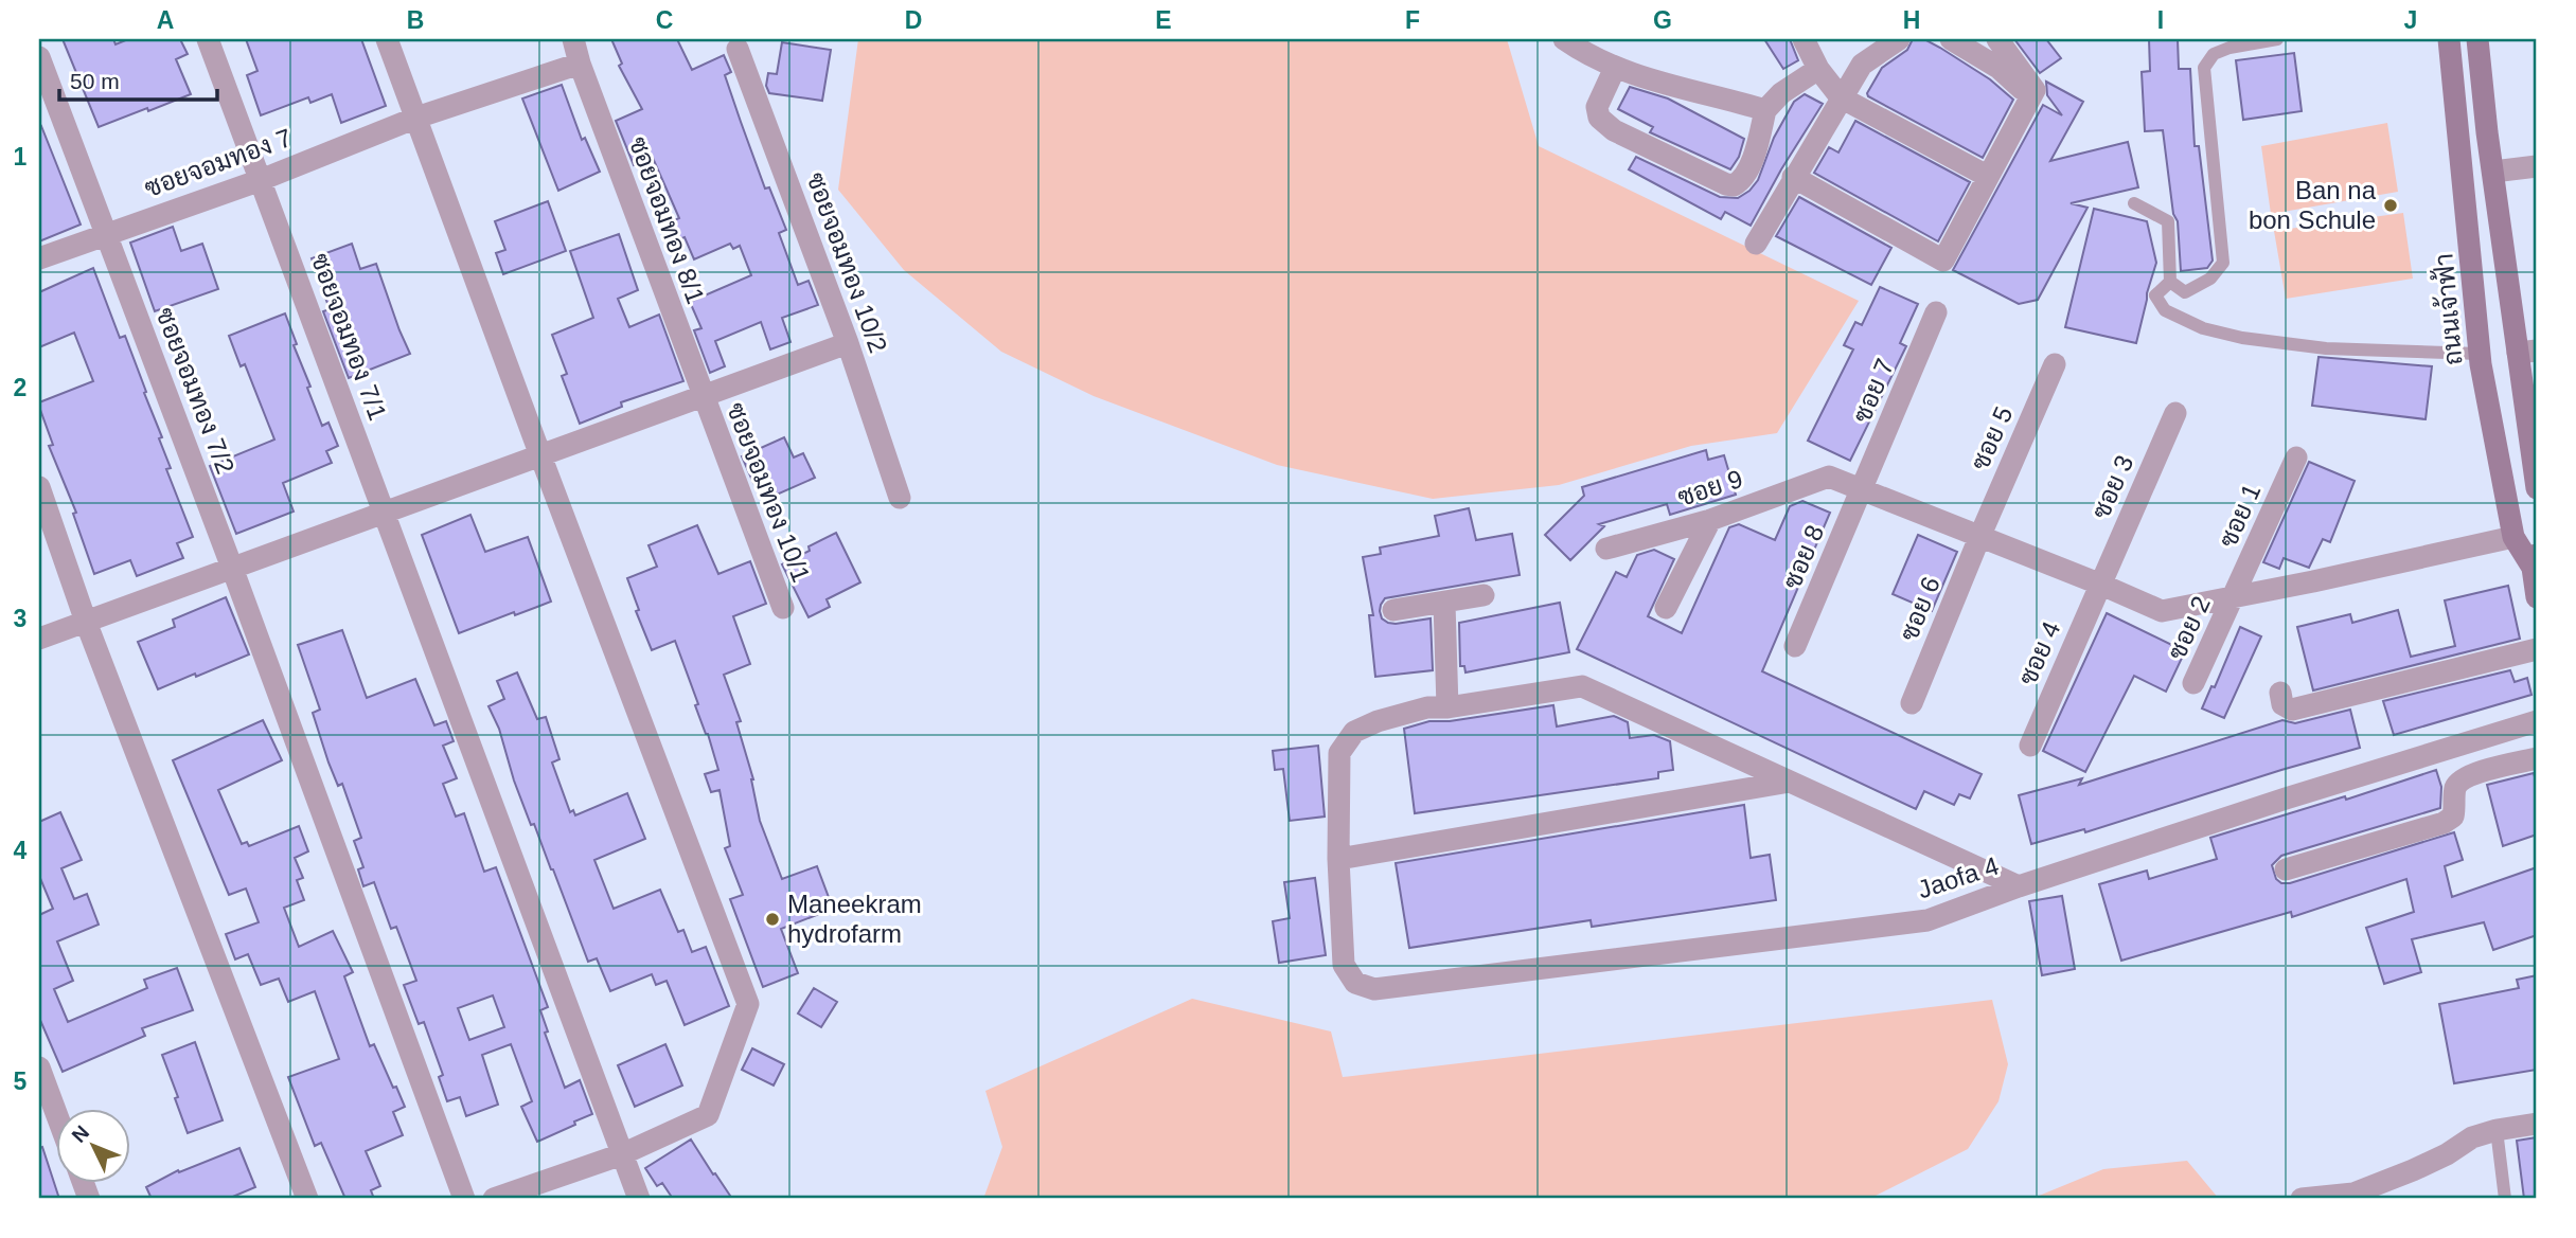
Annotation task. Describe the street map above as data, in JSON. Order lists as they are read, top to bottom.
{
  "streets": {
    "main road": ["ถนนเจ้าฟ้า"],
    "street": [
      "ซอยจอมทอง 7",
      "ซอยจอมทอง 8/1",
      "ซอยจอมทอง 10/2",
      "ซอยจอมทอง 7/1",
      "ซอยจอมทอง 7/2",
      "ซอย 7",
      "ซอย 5",
      "ซอย 3",
      "ซอย 9",
      "ซอยจอมทอง 10/1",
      "ซอย 1",
      "ซอย 8",
      "ซอย 6",
      "ซอย 2",
      "ซอย 4",
      "Jaofa 4"
    ]
  },
  "crossings": [
    ["ซอยจอมทอง 7", "ซอยจอมทอง 8/1"],
    ["ซอยจอมทอง 7", "ซอยจอมทอง 7/1"],
    ["ซอยจอมทอง 7", "ซอยจอมทอง 7/2"],
    ["ซอยจอมทอง 8/1", "ซอยจอมทอง 10/1"],
    ["ซอย 7", "ซอย 9"],
    ["ซอย 7", "ซอย 8"],
    ["ซอย 5", "ซอย 6"],
    ["ซอย 3", "ซอย 4"],
    ["ซอย 9", "ซอย 8"],
    ["ซอย 1", "ซอย 2"]
  ],
  "places": ["Ban na bon Schule", "Maneekram hydrofarm"],
  "scale_bar": "50 m",
  "north": "top left",
  "grid": {
    "columns": [
      "A",
      "B",
      "C",
      "D",
      "E",
      "F",
      "G",
      "H",
      "I",
      "J"
    ],
    "rows": [
      "1",
      "2",
      "3",
      "4",
      "5"
    ]
  }
}
